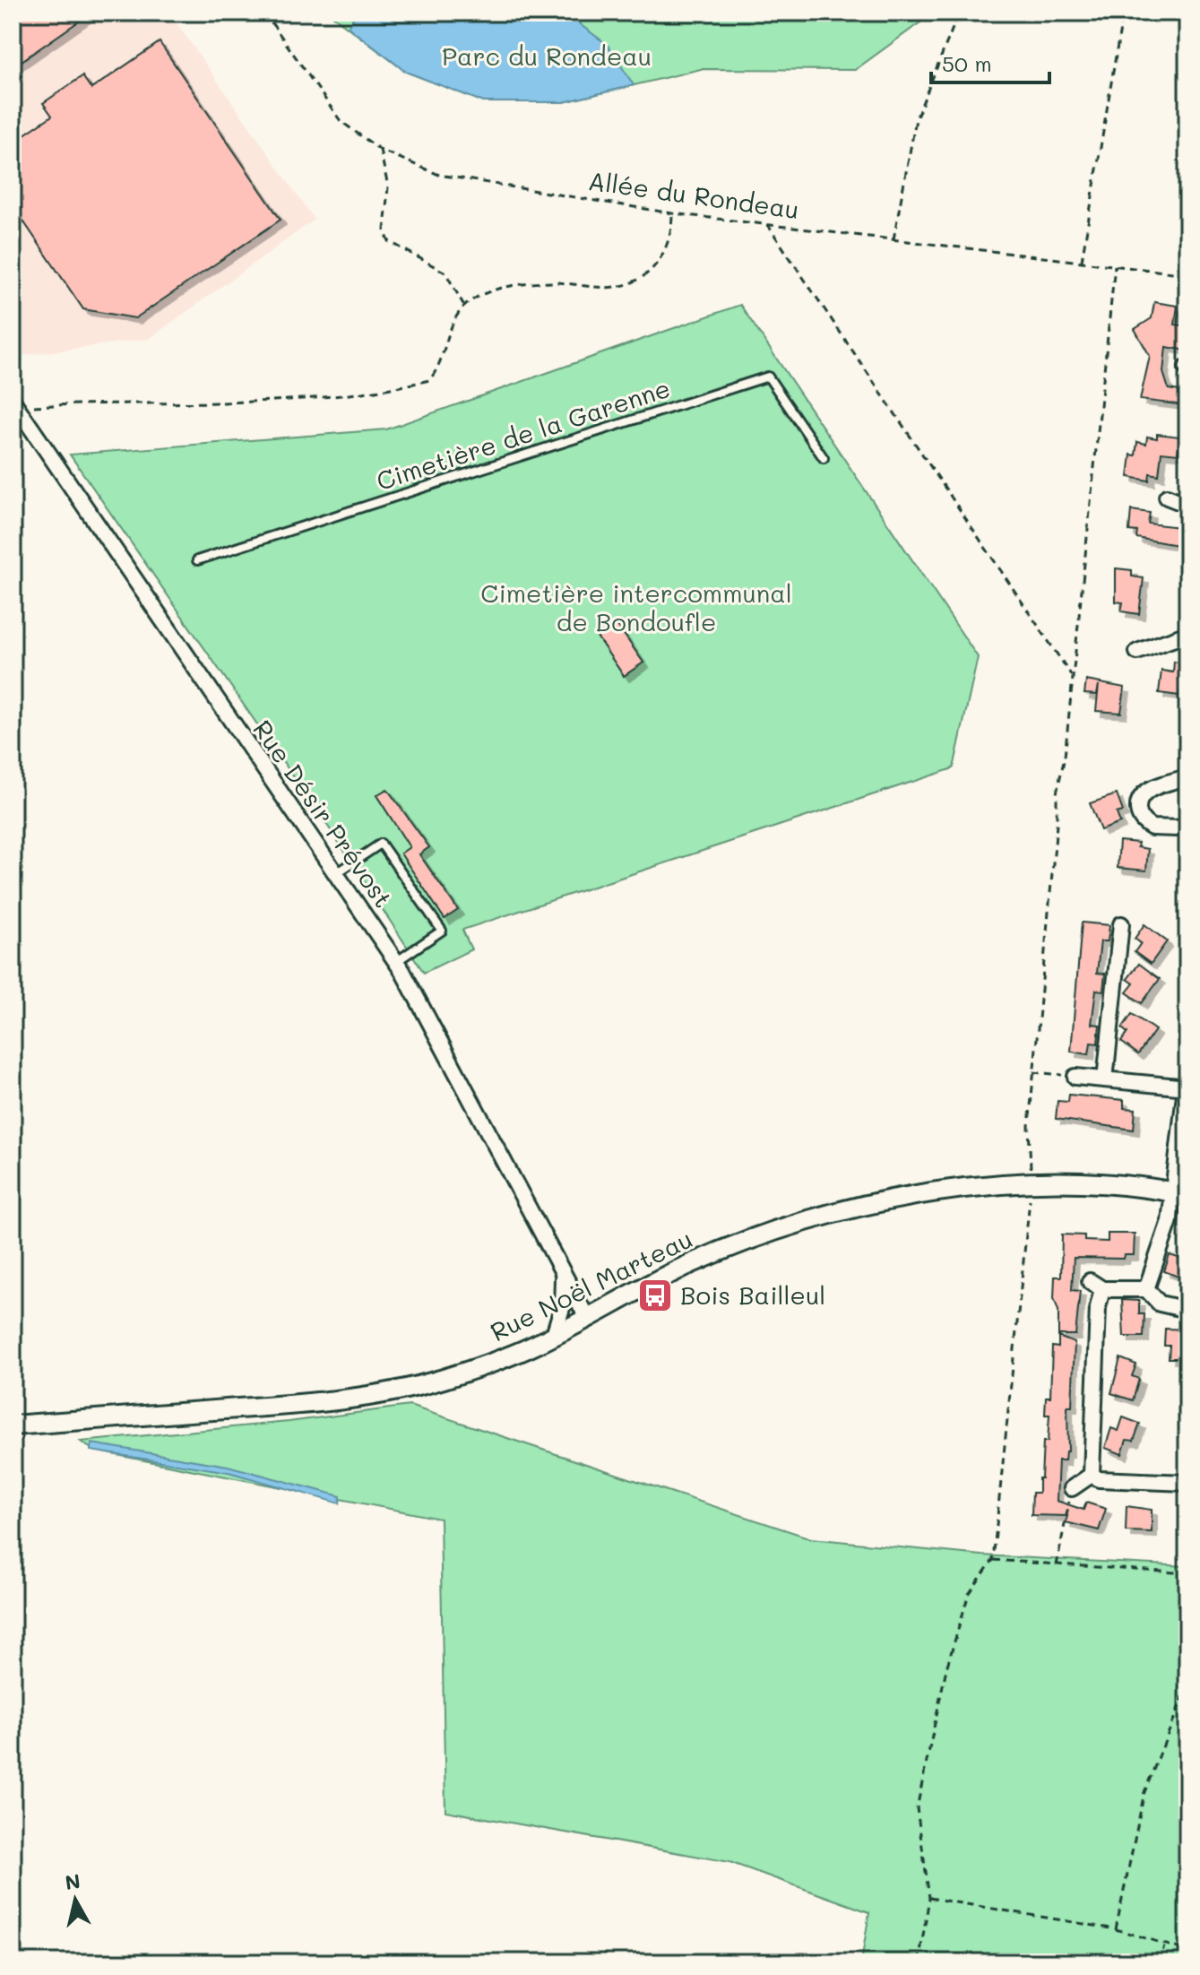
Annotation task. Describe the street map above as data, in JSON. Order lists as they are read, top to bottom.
{
  "streets": {
    "street": ["Rue Désir Prévost", "Rue Noël Marteau"],
    "lane": ["Cimetière de la Garenne"],
    "path": ["Allée du Rondeau"]
  },
  "crossings": [
    ["Rue Désir Prévost", "Rue Noël Marteau"]
  ],
  "parks": ["Parc du Rondeau", "Cimetière intercommunal de Bondoufle"],
  "places": {
    "bus stop": ["Bois Bailleul"]
  },
  "scale_bar": "50 m",
  "north": "top"
}
